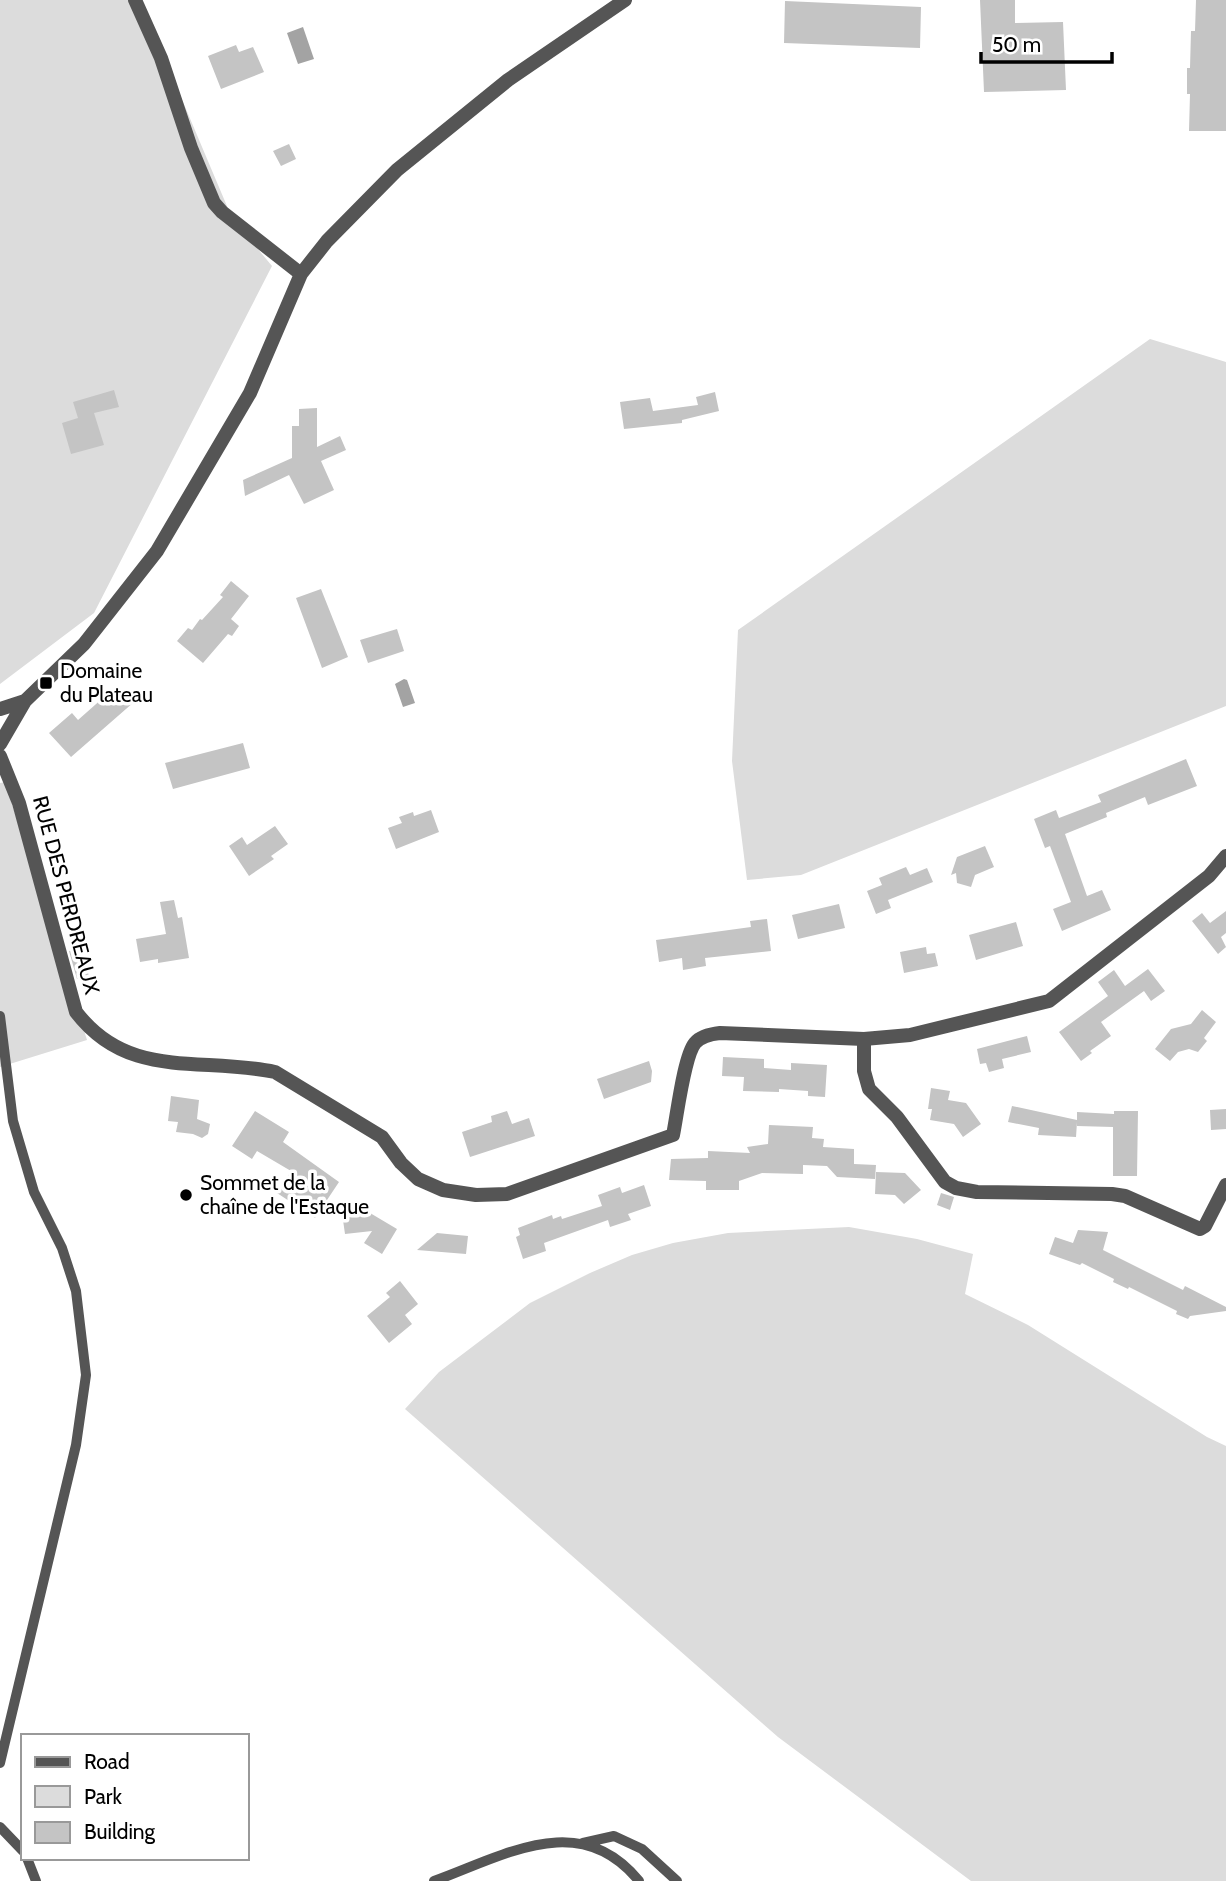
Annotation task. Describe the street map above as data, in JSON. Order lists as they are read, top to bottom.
{
  "streets": {
    "street": ["RUE DES PERDREAUX"]
  },
  "places": {
    "transit": ["Domaine du Plateau"],
    "other": ["Sommet de la chaîne de l'Estaque"]
  },
  "legend": ["Road", "Park", "Building"],
  "scale_bar": "50 m"
}
